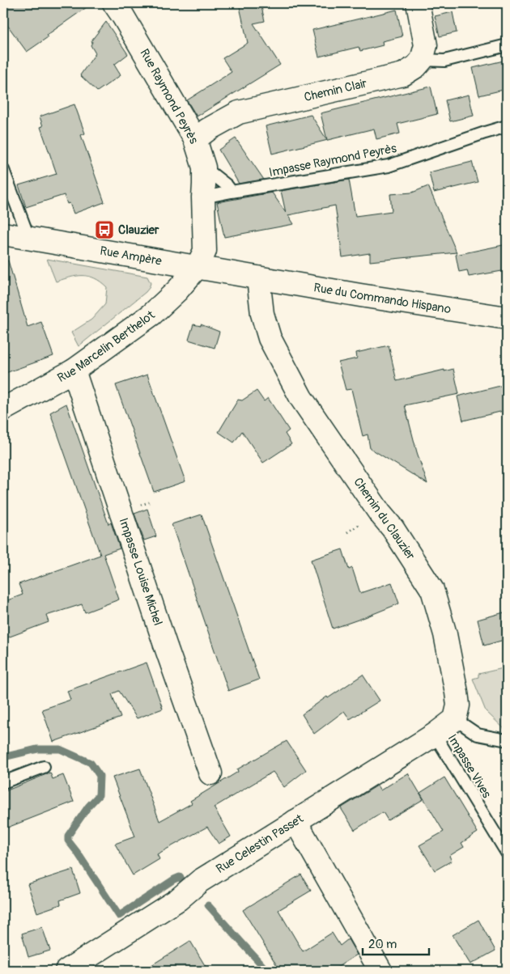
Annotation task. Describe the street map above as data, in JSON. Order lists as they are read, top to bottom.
{
  "streets": {
    "street": [
      "Chemin Clair",
      "Rue Raymond Peyrès",
      "Rue Ampère",
      "Rue du Commando Hispano",
      "Rue Marcelin Berthelot",
      "Chemin du Clauzier",
      "Impasse Louise Michel",
      "Rue Celestin Passet"
    ],
    "lane": ["Impasse Raymond Peyrès", "Impasse Vives"]
  },
  "crossings": [
    ["Chemin Clair", "Rue Raymond Peyrès"],
    ["Rue Raymond Peyrès", "Impasse Raymond Peyrès"],
    ["Rue Raymond Peyrès", "Rue Ampère"],
    ["Rue Raymond Peyrès", "Rue Marcelin Berthelot"],
    ["Rue Ampère", "Rue du Commando Hispano"],
    ["Rue Ampère", "Rue Marcelin Berthelot"],
    ["Rue Ampère", "Chemin du Clauzier"],
    ["Rue du Commando Hispano", "Chemin du Clauzier"],
    ["Rue Marcelin Berthelot", "Impasse Louise Michel"],
    ["Chemin du Clauzier", "Rue Celestin Passet"],
    ["Impasse Vives", "Rue Celestin Passet"]
  ],
  "places": {
    "bus stop": ["Clauzier"]
  },
  "scale_bar": "20 m"
}
